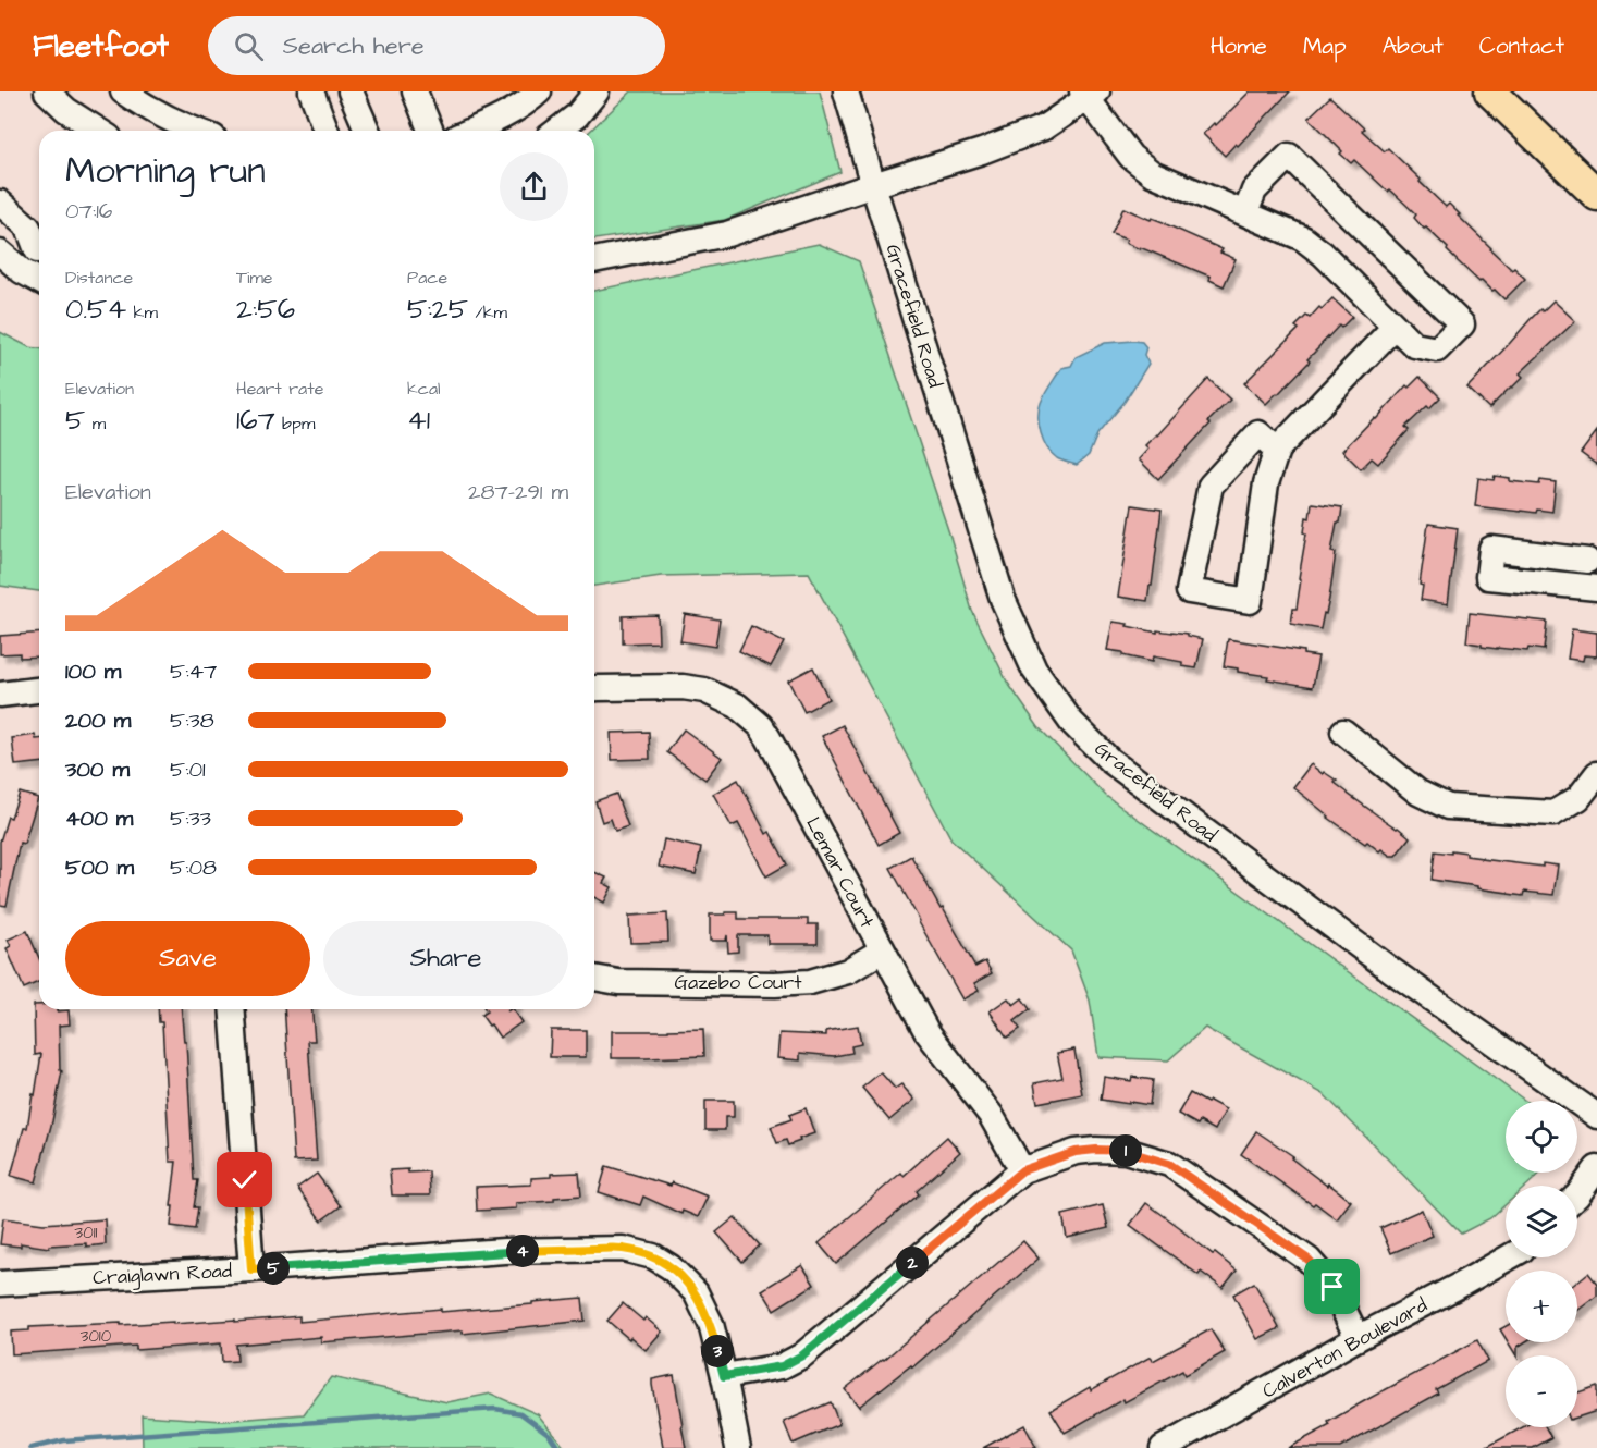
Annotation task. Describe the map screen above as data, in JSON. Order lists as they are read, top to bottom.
{
  "streets": {
    "street": [
      "Gracefield Road",
      "Lemar Court",
      "Gazebo Court",
      "Craiglawn Road",
      "Calverton Boulevard"
    ]
  },
  "crossings": [
    ["Lemar Court", "Gazebo Court"]
  ],
  "house_numbers": ["3011", "3010"],
  "page": {
    "header": "Fleetfoot",
    "search": "Search here",
    "nav": [
      "Home",
      "Map",
      "About",
      "Contact"
    ],
    "heading": ["Morning run", "07:16"],
    "stats": [
      ["Distance", "0.54 km"],
      ["Time", "2:56"],
      ["Pace", "5:25 /km"],
      ["Elevation", "5 m"],
      ["Heart rate", "167 bpm"],
      ["kcal", "41"]
    ],
    "chart": ["Elevation", "287–291 m"],
    "list": [
      {
        "name": "100 m",
        "note": "5:47"
      },
      {
        "name": "200 m",
        "note": "5:38"
      },
      {
        "name": "300 m",
        "note": "5:01"
      },
      {
        "name": "400 m",
        "note": "5:33"
      },
      {
        "name": "500 m",
        "note": "5:08"
      }
    ],
    "buttons": ["Save", "Share"],
    "map_buttons": ["+", "−"],
    "pins": [
      "1",
      "4",
      "2",
      "5",
      "3"
    ]
  }
}
